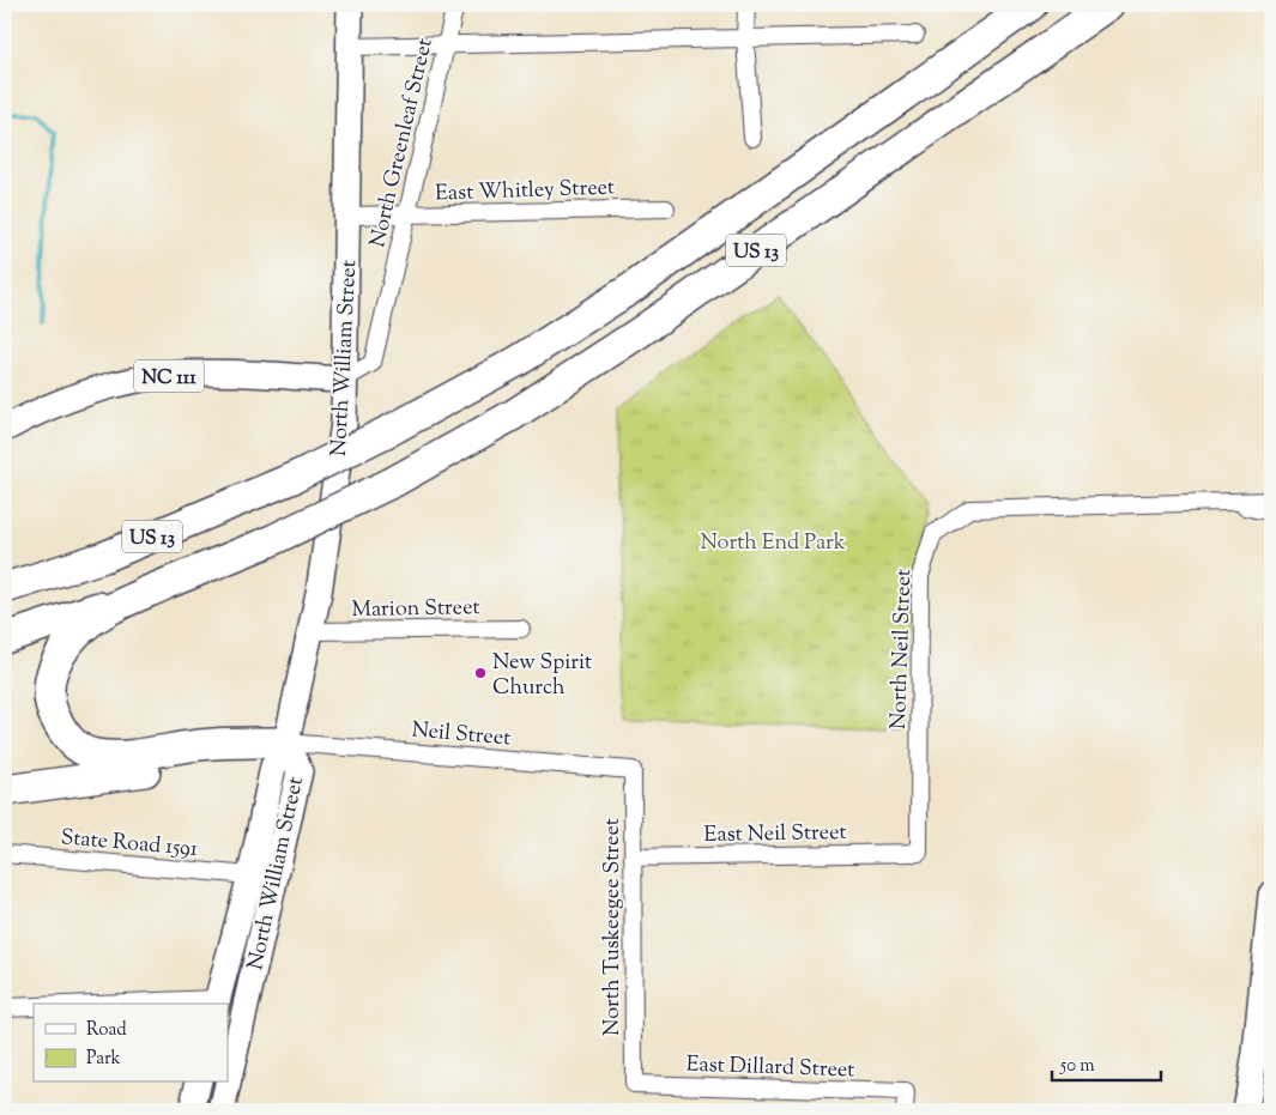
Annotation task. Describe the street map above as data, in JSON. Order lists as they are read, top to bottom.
{
  "streets": {
    "highway": ["US 13"],
    "main road": ["North William Street", "NC 111"],
    "street": [
      "North Greenleaf Street",
      "East Whitley Street",
      "Marion Street",
      "North Neil Street",
      "Neil Street",
      "East Neil Street",
      "State Road 1591",
      "North Tuskeegee Street",
      "East Dillard Street"
    ]
  },
  "crossings": [
    ["North Greenleaf Street", "East Whitley Street"],
    ["North Greenleaf Street", "North William Street"],
    ["North Greenleaf Street", "NC 111"],
    ["East Whitley Street", "North William Street"],
    ["North William Street", "NC 111"],
    ["North William Street", "Marion Street"],
    ["North William Street", "Neil Street"],
    ["North William Street", "State Road 1591"],
    ["North Neil Street", "East Neil Street"],
    ["Neil Street", "North Tuskeegee Street"],
    ["East Neil Street", "North Tuskeegee Street"],
    ["North Tuskeegee Street", "East Dillard Street"]
  ],
  "parks": ["North End Park"],
  "places": ["New Spirit Church"],
  "legend": ["Road", "Park"],
  "scale_bar": "50 m"
}
